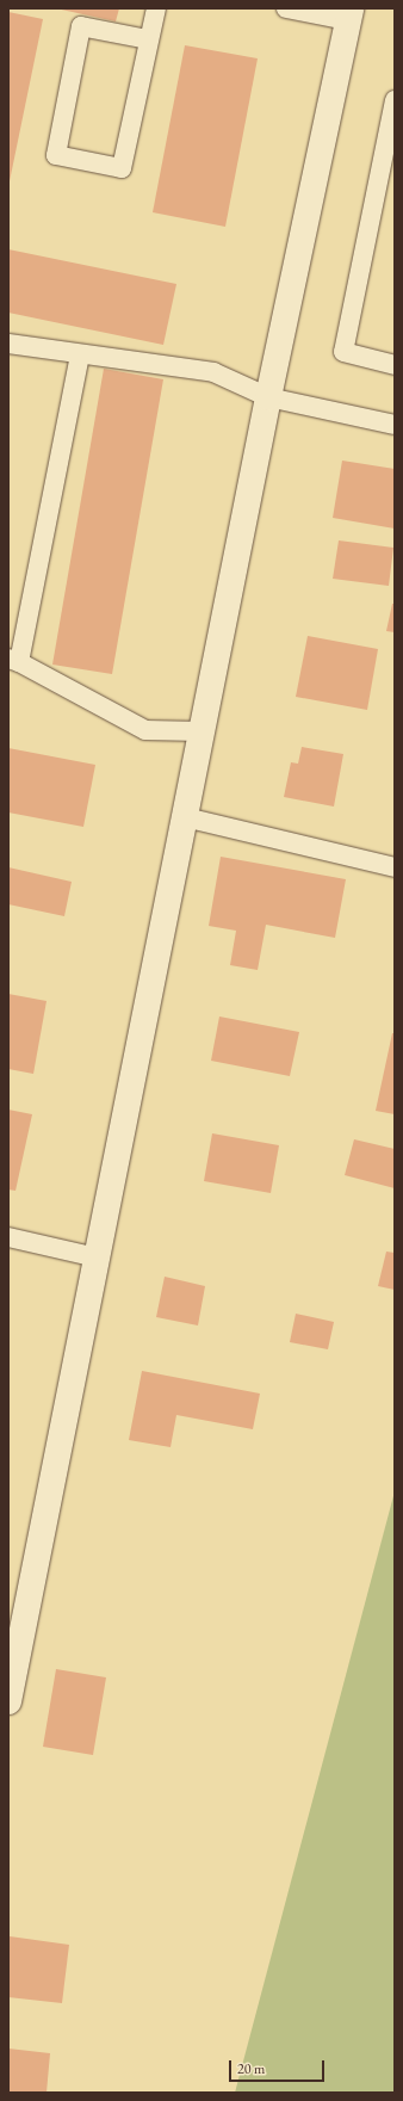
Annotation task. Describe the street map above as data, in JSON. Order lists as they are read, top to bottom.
{
  "scale_bar": "20 m"
}
